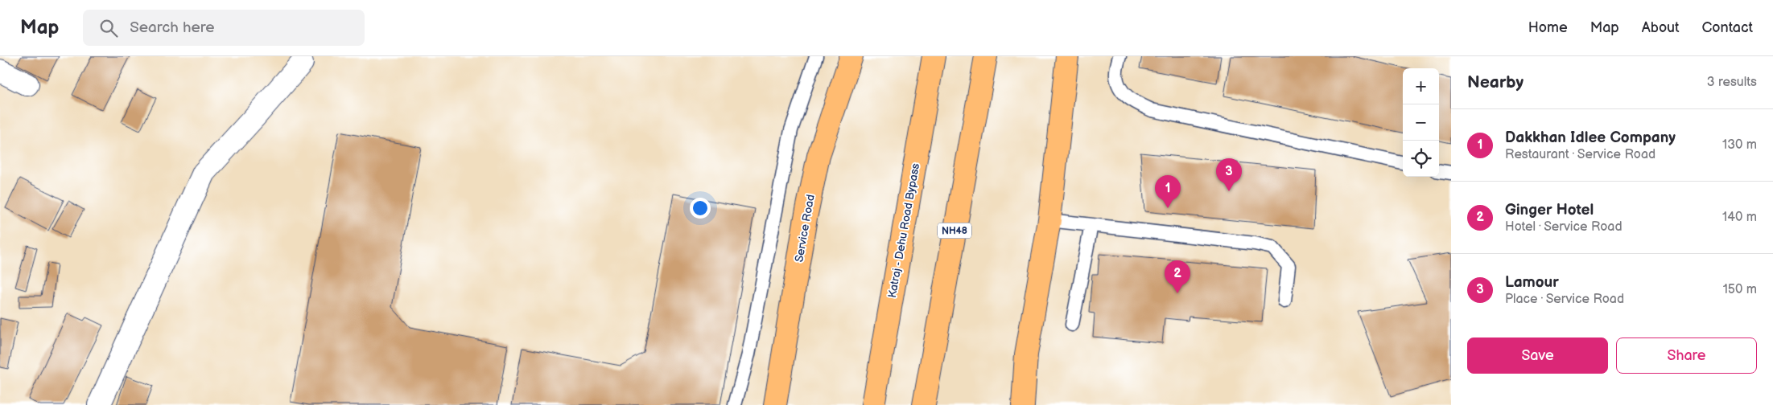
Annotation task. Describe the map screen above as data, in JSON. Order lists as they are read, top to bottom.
{
  "streets": {
    "main road": ["Service Road", "Katraj - Dehu Road Bypass", "NH48"]
  },
  "page": {
    "header": "Map",
    "search": "Search here",
    "nav": [
      "Home",
      "Map",
      "About",
      "Contact"
    ],
    "heading": ["Nearby", "3 results"],
    "map_buttons": ["+", "−"],
    "list": [
      {
        "mark": "1",
        "name": "Dakkhan Idlee Company",
        "note": "Restaurant · Service Road",
        "value": "130 m"
      },
      {
        "mark": "2",
        "name": "Ginger Hotel",
        "note": "Hotel · Service Road",
        "value": "140 m"
      },
      {
        "mark": "3",
        "name": "Lamour",
        "note": "Place · Service Road",
        "value": "150 m"
      }
    ],
    "pins": ["3", "1", "2"],
    "buttons": ["Save", "Share"]
  }
}
